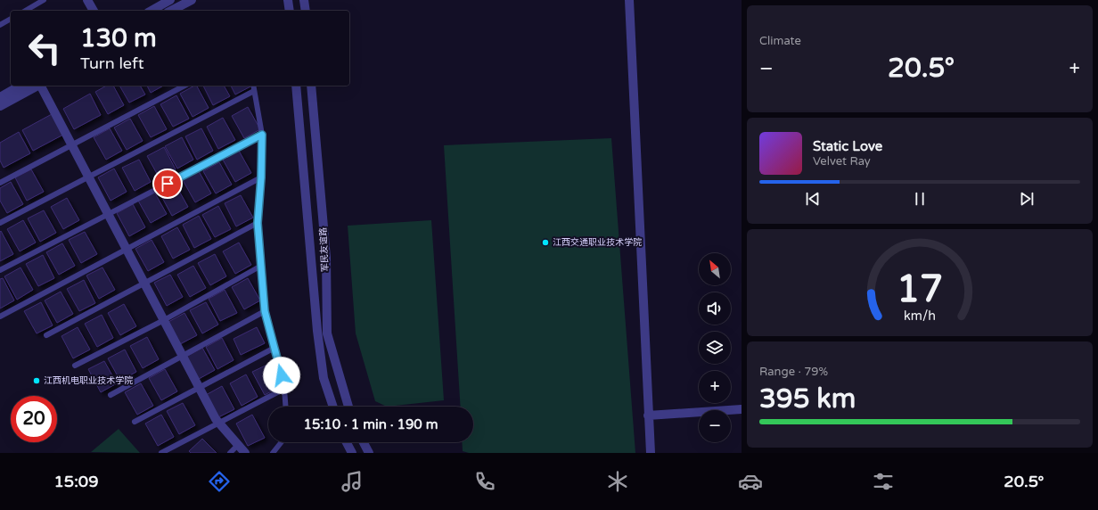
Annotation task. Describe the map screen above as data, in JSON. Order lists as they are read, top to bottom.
{
  "streets": {
    "street": ["军民友谊路"]
  },
  "places": ["江西交通职业技术学院", "江西机电职业技术学院"],
  "north": "top left",
  "page": {
    "tile": [
      "Climate",
      ["Range · 79%", "395 km"]
    ],
    "turn": ["130 m", "Turn left"],
    "heat": ["−", "20.5°", "+"],
    "song": ["Static Love", "Velvet Ray"],
    "map_buttons": ["+", "−"],
    "limit": "20",
    "trip": "15:10 · 1 min · 190 m",
    "tabs": ["15:09", "20.5°"],
    "gauge": ["17", "km/h"]
  }
}
